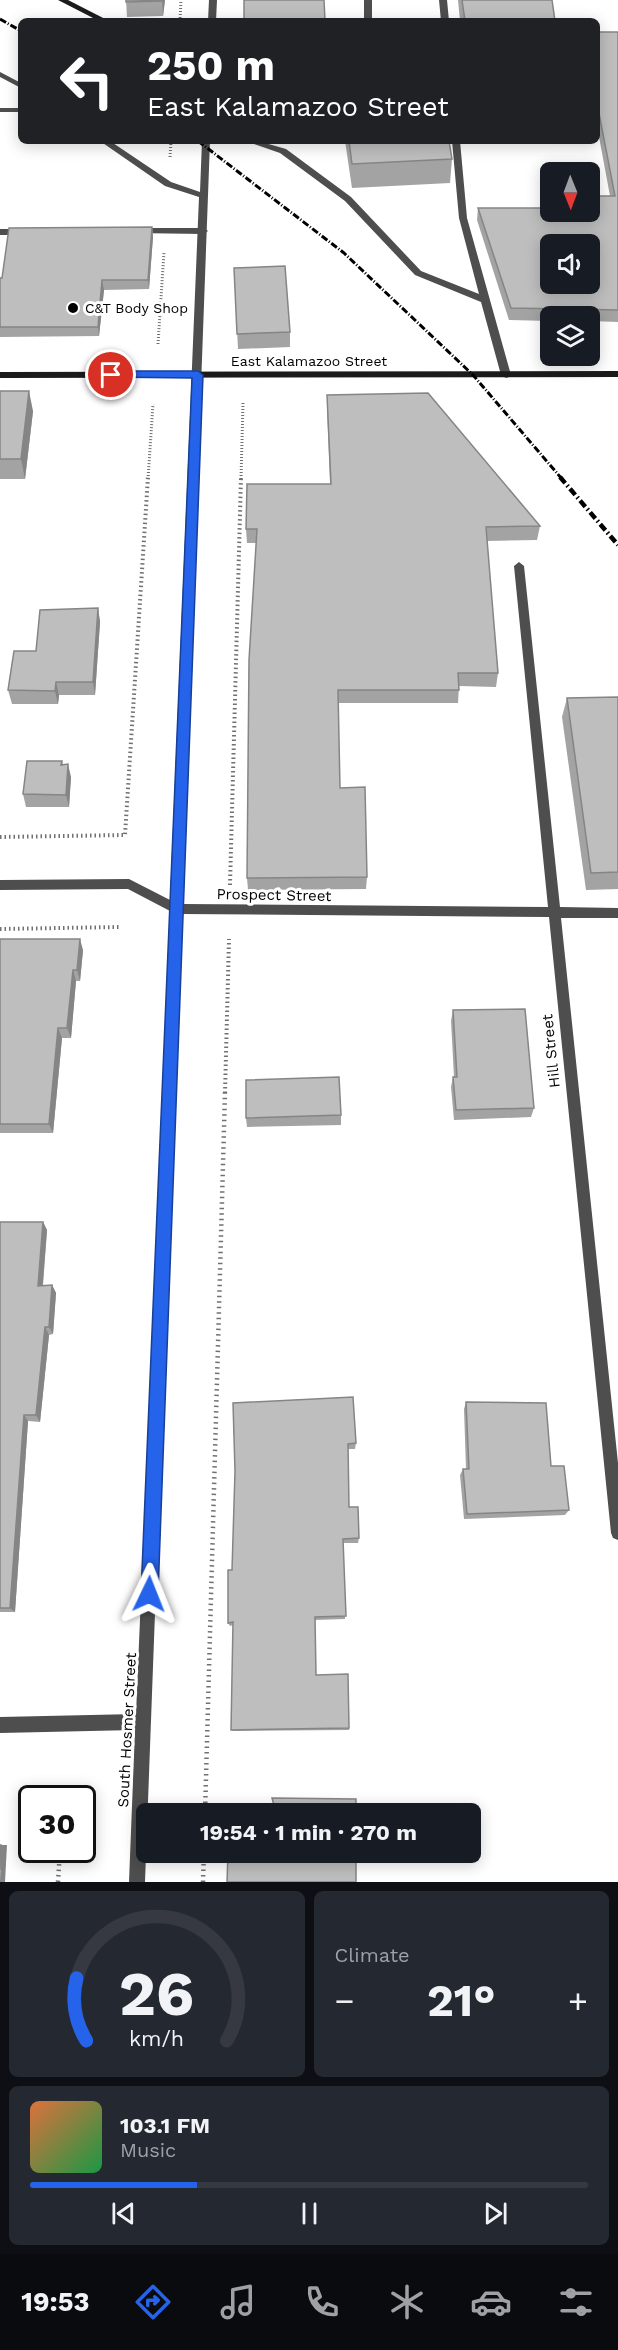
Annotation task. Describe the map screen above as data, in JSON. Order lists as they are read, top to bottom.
{
  "streets": {
    "street": [
      "East Kalamazoo Street",
      "Prospect Street",
      "Hill Street",
      "South Hosmer Street"
    ]
  },
  "crossings": [
    ["East Kalamazoo Street", "South Hosmer Street"],
    ["Prospect Street", "Hill Street"],
    ["Prospect Street", "South Hosmer Street"]
  ],
  "places": ["C&T Body Shop"],
  "north": "bottom",
  "page": {
    "turn": ["250 m", "East Kalamazoo Street"],
    "limit": "30",
    "trip": "19:54 · 1 min · 270 m",
    "tile": "Climate",
    "heat": ["−", "21°", "+"],
    "song": ["103.1 FM", "Music"],
    "tabs": "19:53",
    "gauge": ["26", "km/h"]
  }
}
